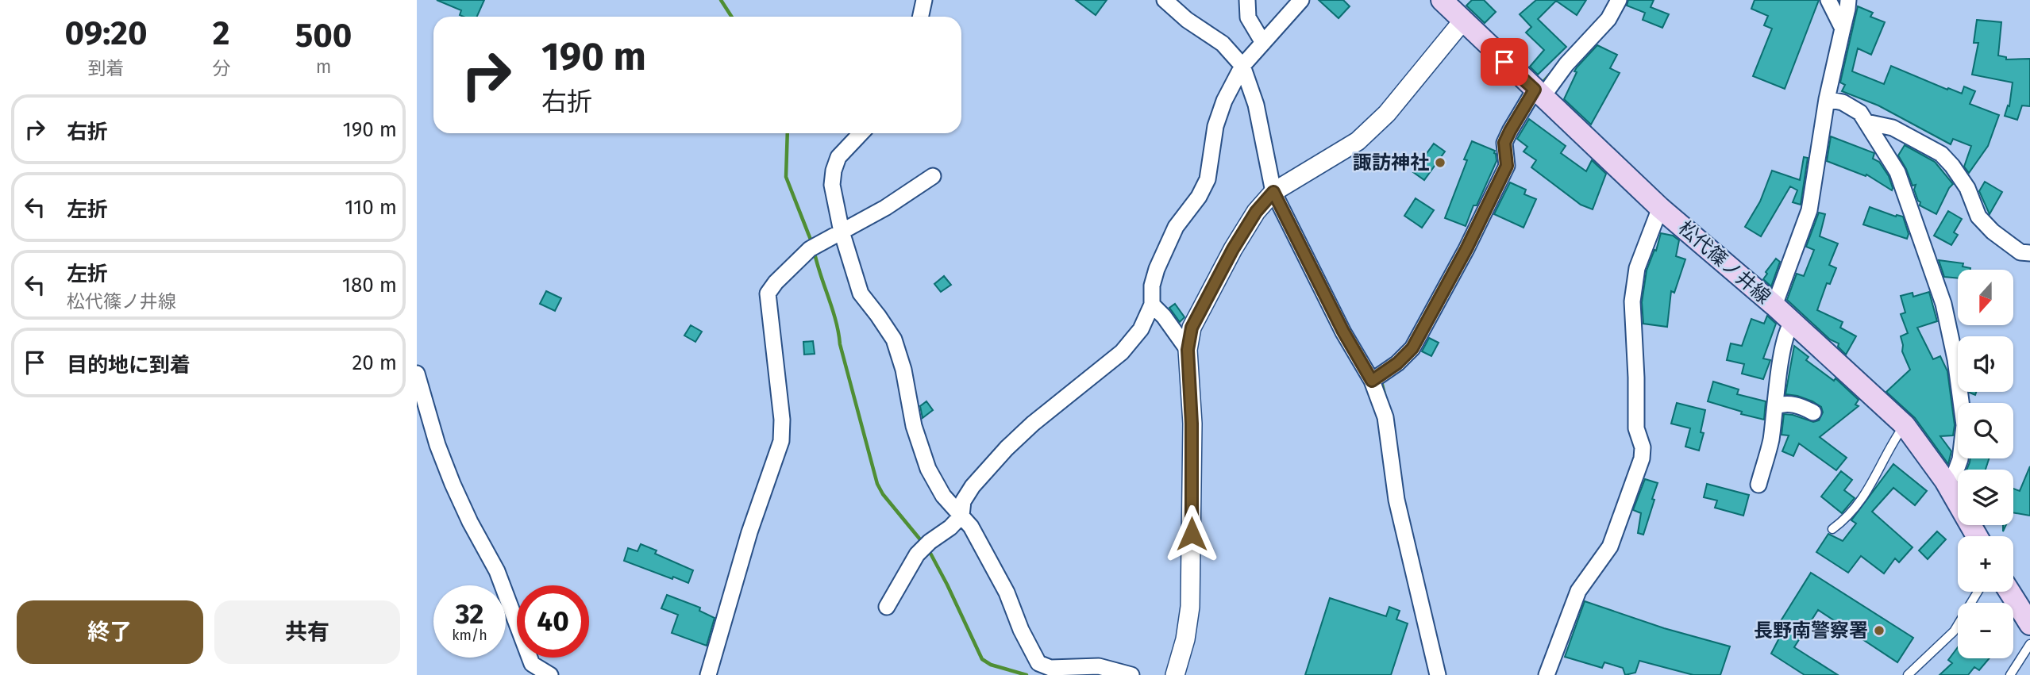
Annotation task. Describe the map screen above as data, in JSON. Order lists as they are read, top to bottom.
{
  "streets": {
    "main road": ["松代篠ノ井線"]
  },
  "places": ["諏訪神社", "長野南警察署"],
  "north": "bottom",
  "page": {
    "eta": [
      "09:20",
      "到着",
      "2",
      "分",
      "500",
      "m"
    ],
    "turn": ["190 m", "右折"],
    "list": [
      {
        "name": "右折",
        "value": "190 m"
      },
      {
        "name": "左折",
        "value": "110 m"
      },
      {
        "name": "左折",
        "note": "松代篠ノ井線",
        "value": "180 m"
      },
      {
        "name": "目的地に到着",
        "value": "20 m"
      }
    ],
    "map_buttons": ["+", "−"],
    "speed": "32 km/h",
    "limit": "40",
    "buttons": ["終了", "共有"]
  }
}
